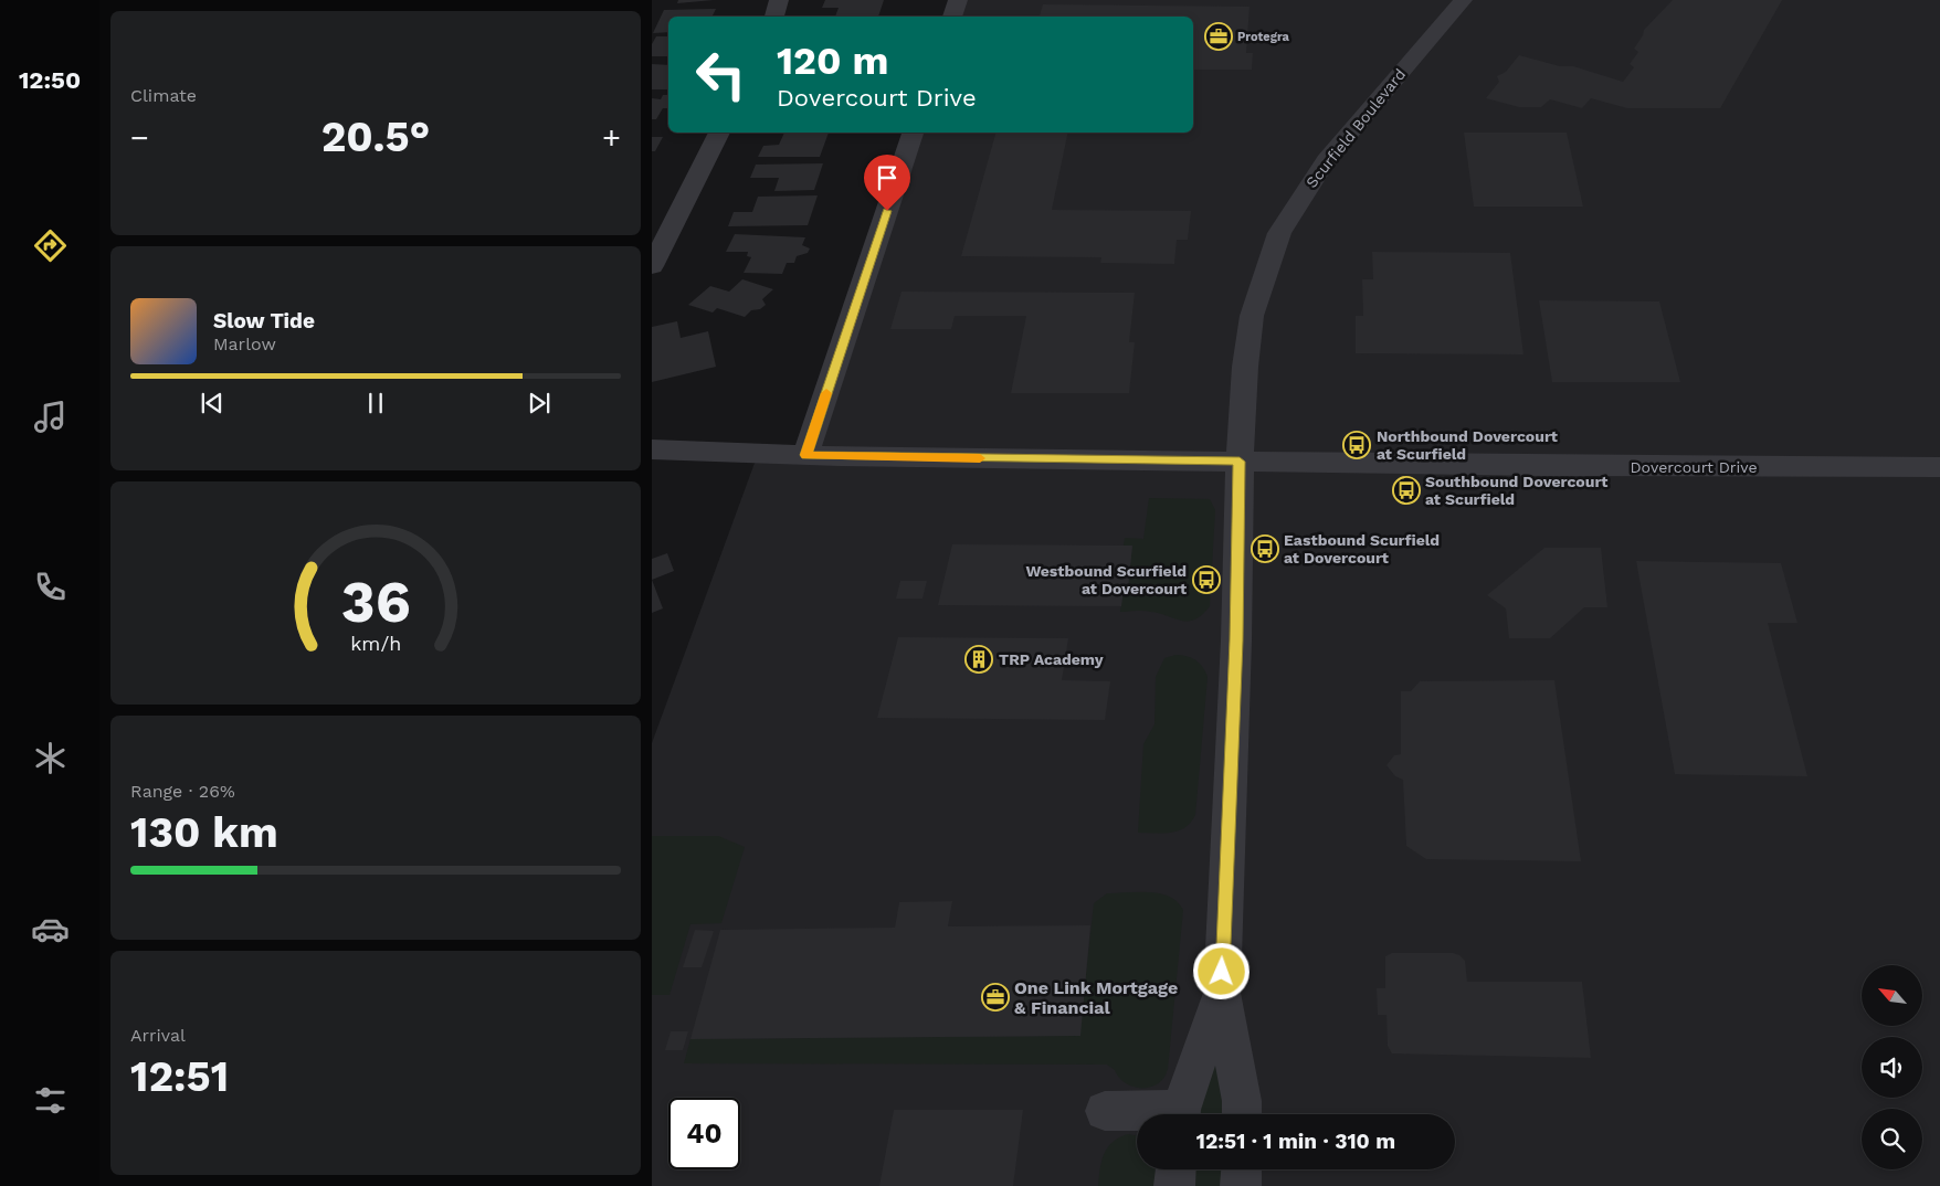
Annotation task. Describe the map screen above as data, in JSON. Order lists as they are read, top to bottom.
{
  "streets": {
    "street": ["Scurfield Boulevard", "Dovercourt Drive"]
  },
  "crossings": [
    ["Scurfield Boulevard", "Dovercourt Drive"]
  ],
  "places": {
    "office": ["Protegra", "One Link Mortgage & Financial"],
    "bus stop": [
      "Northbound Dovercourt at Scurfield",
      "Southbound Dovercourt at Scurfield",
      "Eastbound Scurfield at Dovercourt",
      "Westbound Scurfield at Dovercourt"
    ],
    "building": ["TRP Academy"]
  },
  "north": "top left",
  "page": {
    "tabs": "12:50",
    "tile": [
      "Climate",
      ["Range · 26%", "130 km"],
      ["Arrival", "12:51"]
    ],
    "turn": ["120 m", "Dovercourt Drive"],
    "heat": ["−", "20.5°", "+"],
    "song": ["Slow Tide", "Marlow"],
    "limit": "40",
    "trip": "12:51 · 1 min · 310 m",
    "gauge": ["36", "km/h"]
  }
}
